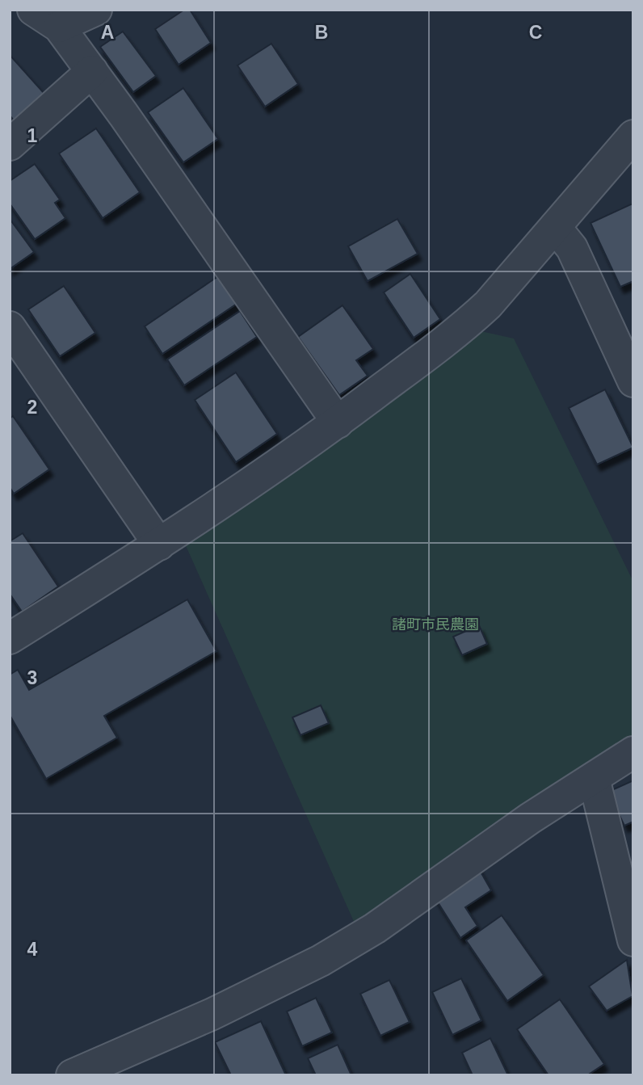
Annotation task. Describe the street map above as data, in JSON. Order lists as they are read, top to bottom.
{
  "parks": ["諸町市民農園"],
  "grid": {
    "columns": ["A", "B", "C"],
    "rows": [
      "1",
      "2",
      "3",
      "4"
    ]
  }
}
